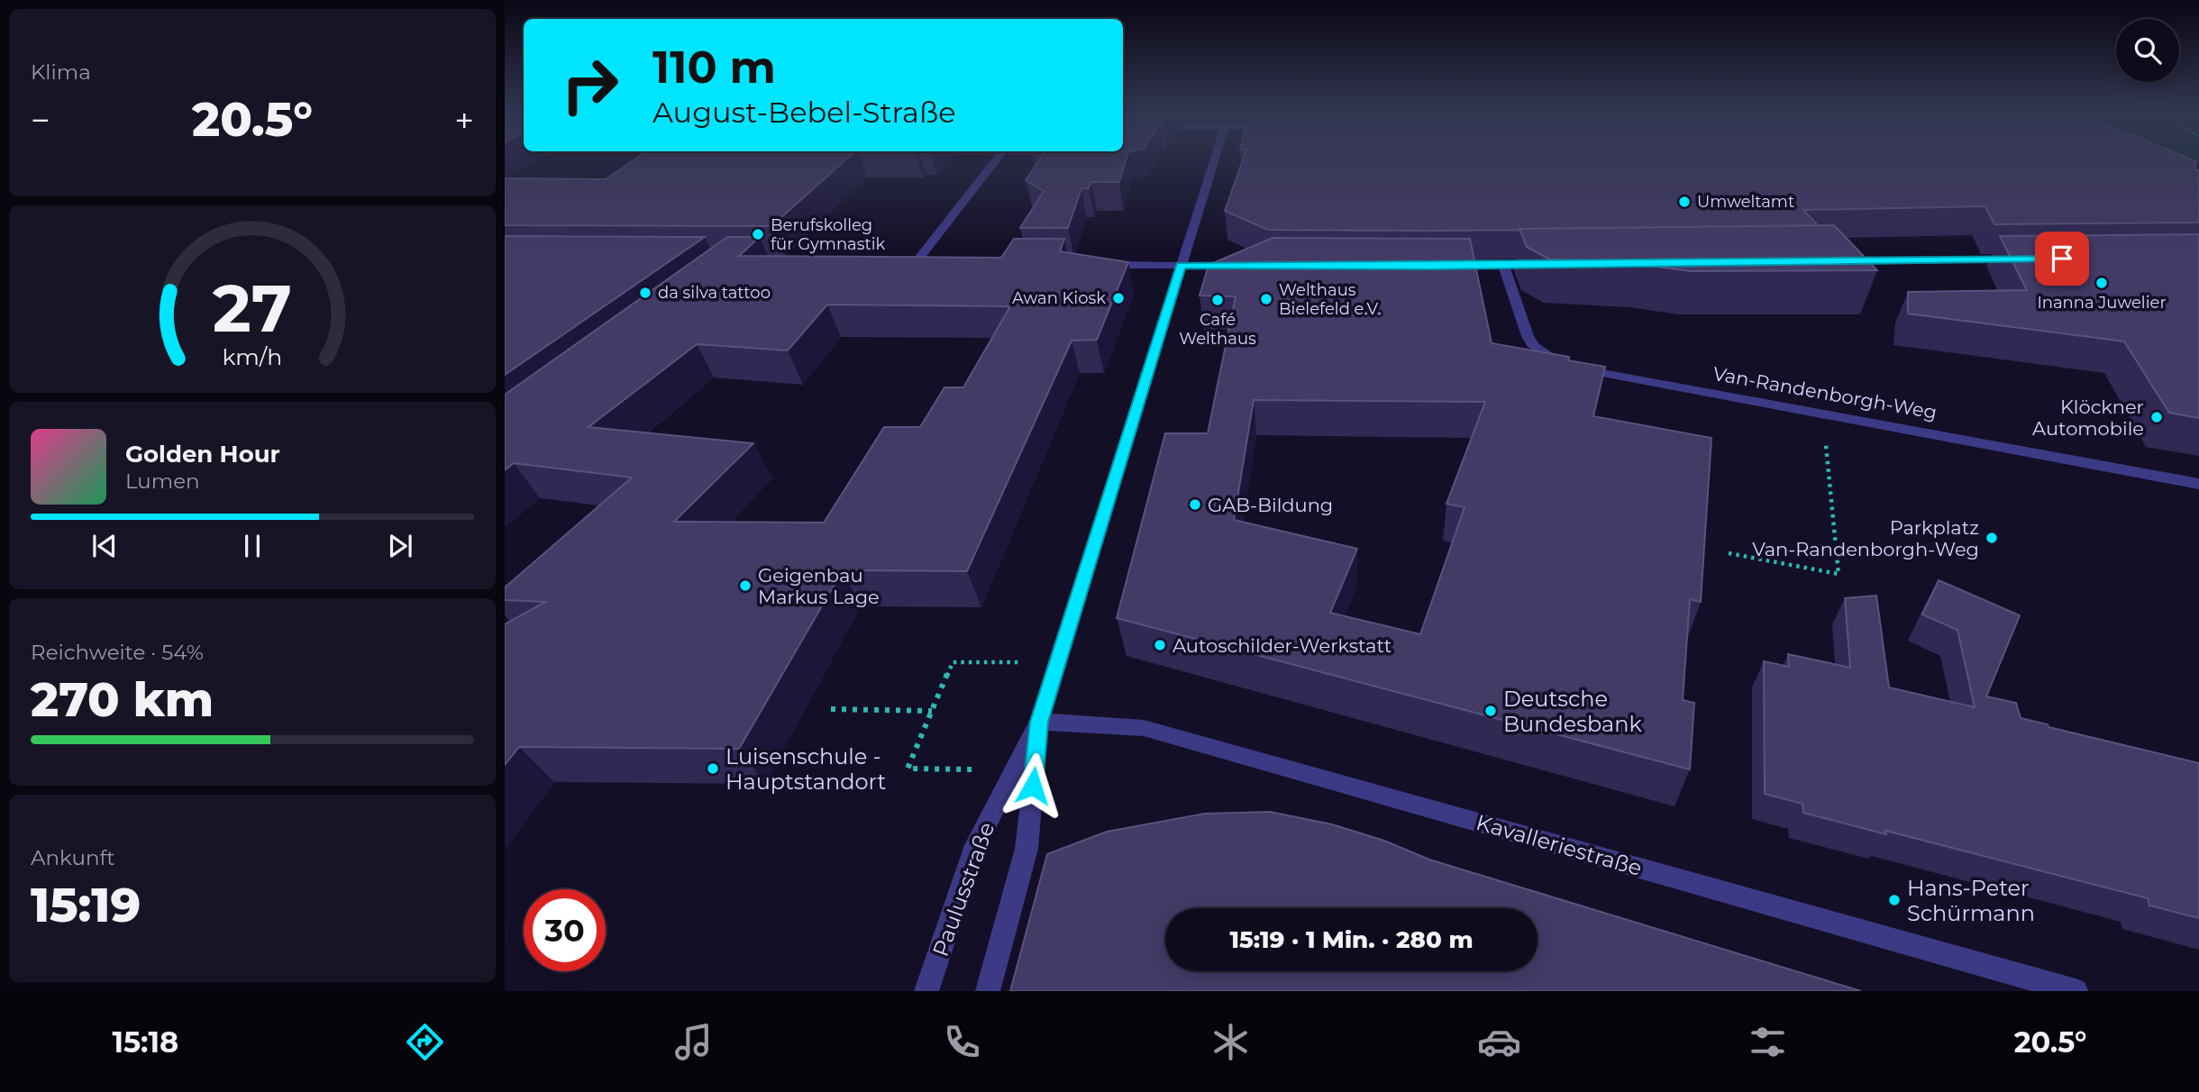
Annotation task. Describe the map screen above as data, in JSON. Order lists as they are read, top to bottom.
{
  "streets": {
    "street": ["Van-Randenborgh-Weg", "Kavalleriestraße", "Paulusstraße"]
  },
  "crossings": [
    ["Kavalleriestraße", "Paulusstraße"]
  ],
  "places": [
    "Umweltamt",
    "Berufskolleg für Gymnastik",
    "Inanna Juwelier",
    "da silva tattoo",
    "Awan Kiosk",
    "Welthaus Bielefeld e.V.",
    "Café Welthaus",
    "Klöckner Automobile",
    "GAB-Bildung",
    "Parkplatz Van-Randenborgh-Weg",
    "Geigenbau Markus Lage",
    "Autoschilder-Werkstatt",
    "Deutsche Bundesbank",
    "Luisenschule - Hauptstandort",
    "Hans-Peter Schürmann"
  ],
  "page": {
    "tile": [
      "Klima",
      ["Reichweite · 54%", "270 km"],
      ["Ankunft", "15:19"]
    ],
    "turn": ["110 m", "August-Bebel-Straße"],
    "heat": ["−", "20.5°", "+"],
    "song": ["Golden Hour", "Lumen"],
    "limit": "30",
    "trip": "15:19 · 1 Min. · 280 m",
    "tabs": ["15:18", "20.5°"],
    "gauge": ["27", "km/h"]
  }
}
